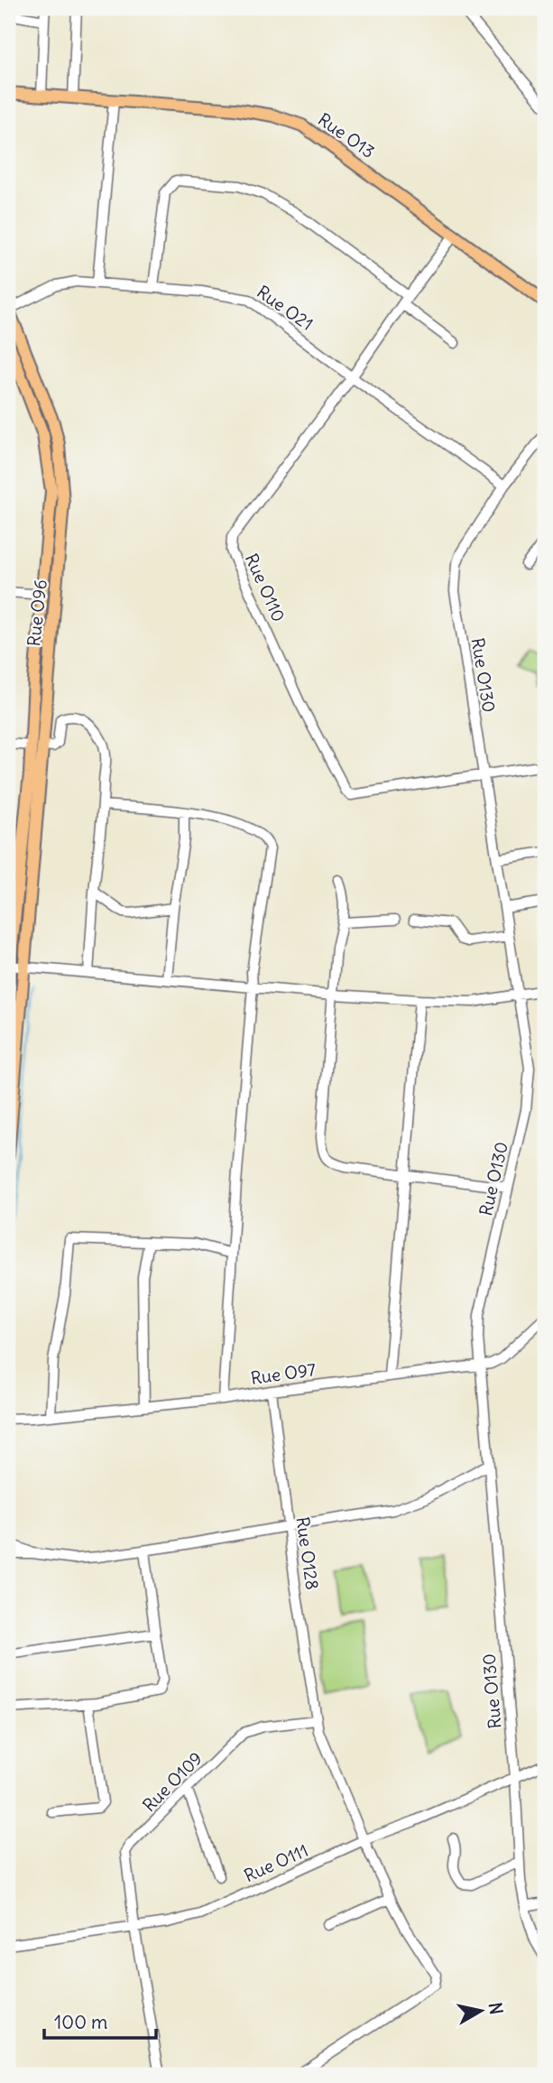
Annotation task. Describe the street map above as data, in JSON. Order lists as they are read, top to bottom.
{
  "streets": {
    "main road": ["Rue O13", "Rue O96"],
    "street": [
      "Rue O21",
      "Rue O110",
      "Rue O130",
      "Rue O97",
      "Rue O128",
      "Rue O109",
      "Rue O111"
    ]
  },
  "crossings": [
    ["Rue O13", "Rue O110"],
    ["Rue O21", "Rue O110"],
    ["Rue O21", "Rue O96"],
    ["Rue O21", "Rue O130"],
    ["Rue O110", "Rue O130"],
    ["Rue O130", "Rue O97"],
    ["Rue O130", "Rue O111"],
    ["Rue O97", "Rue O128"],
    ["Rue O128", "Rue O109"],
    ["Rue O128", "Rue O111"],
    ["Rue O109", "Rue O111"]
  ],
  "scale_bar": "100 m",
  "north": "right"
}
